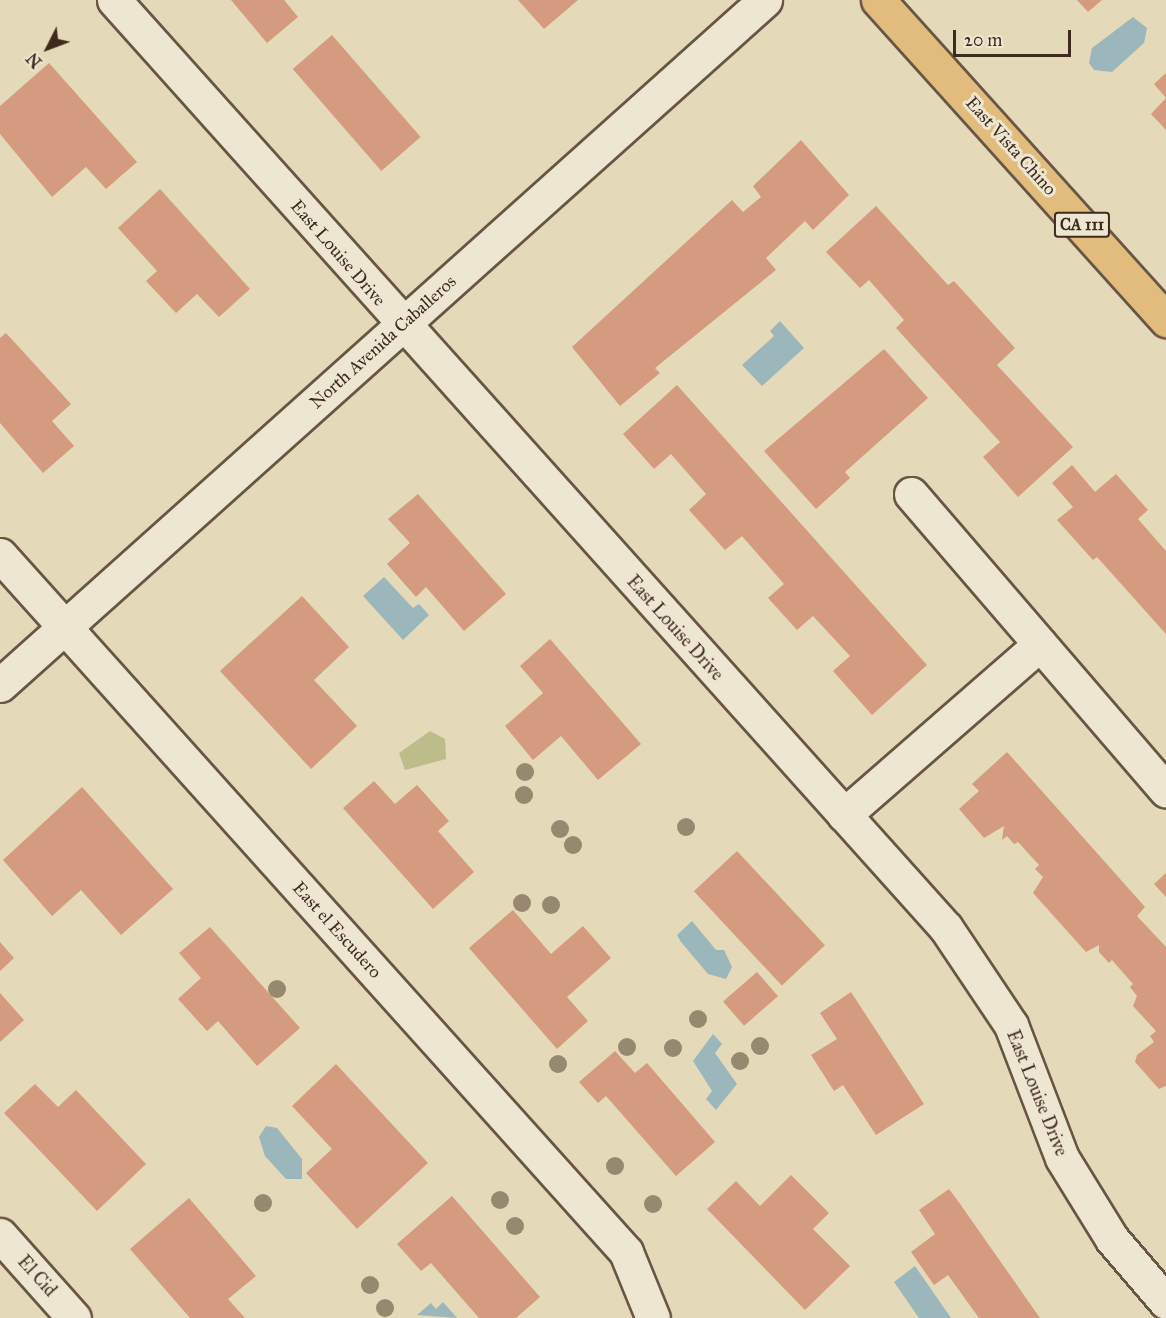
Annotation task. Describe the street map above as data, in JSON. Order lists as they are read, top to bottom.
{
  "streets": {
    "main road": ["East Vista Chino", "CA 111"],
    "street": [
      "East Louise Drive",
      "North Avenida Caballeros",
      "East el Escudero",
      "El Cid"
    ]
  },
  "crossings": [
    ["East Louise Drive", "North Avenida Caballeros"],
    ["North Avenida Caballeros", "East el Escudero"]
  ],
  "scale_bar": "20 m",
  "north": "bottom left"
}
